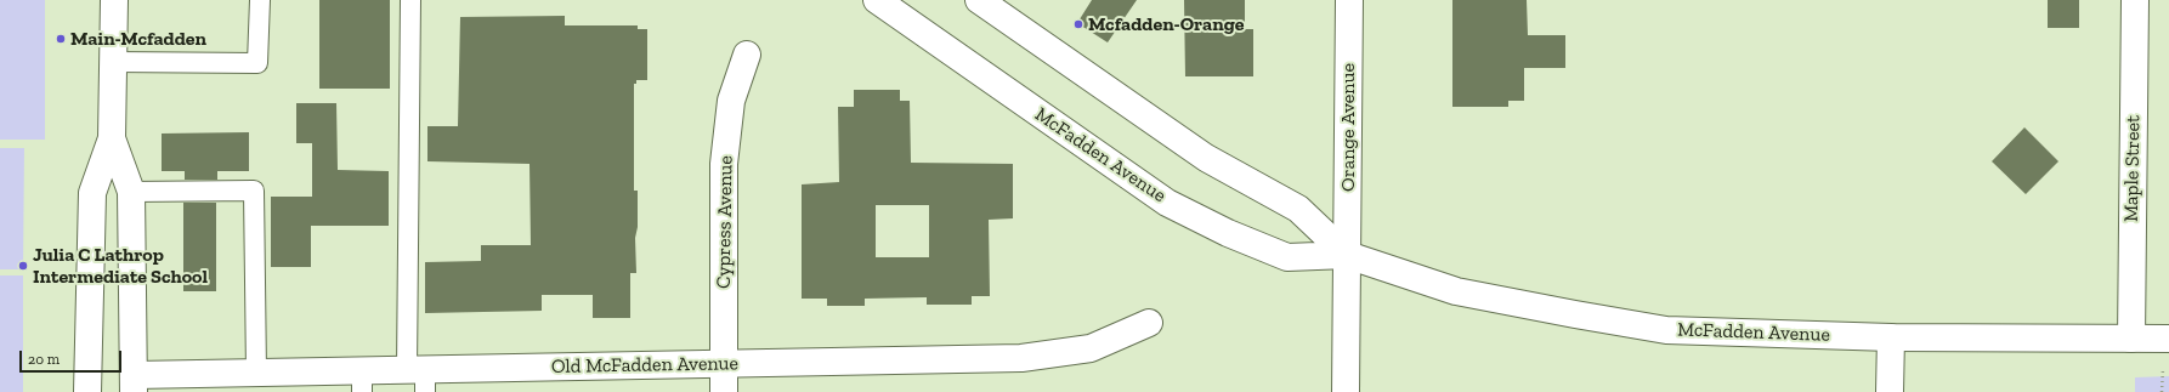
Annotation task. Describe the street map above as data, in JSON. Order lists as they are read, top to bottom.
{
  "streets": {
    "street": [
      "Orange Avenue",
      "McFadden Avenue",
      "Maple Street",
      "Cypress Avenue",
      "Old McFadden Avenue"
    ]
  },
  "crossings": [
    ["Orange Avenue", "McFadden Avenue"],
    ["McFadden Avenue", "Maple Street"],
    ["Cypress Avenue", "Old McFadden Avenue"]
  ],
  "places": ["Mcfadden-Orange", "Main-Mcfadden", "Julia C Lathrop Intermediate School"],
  "scale_bar": "20 m"
}
